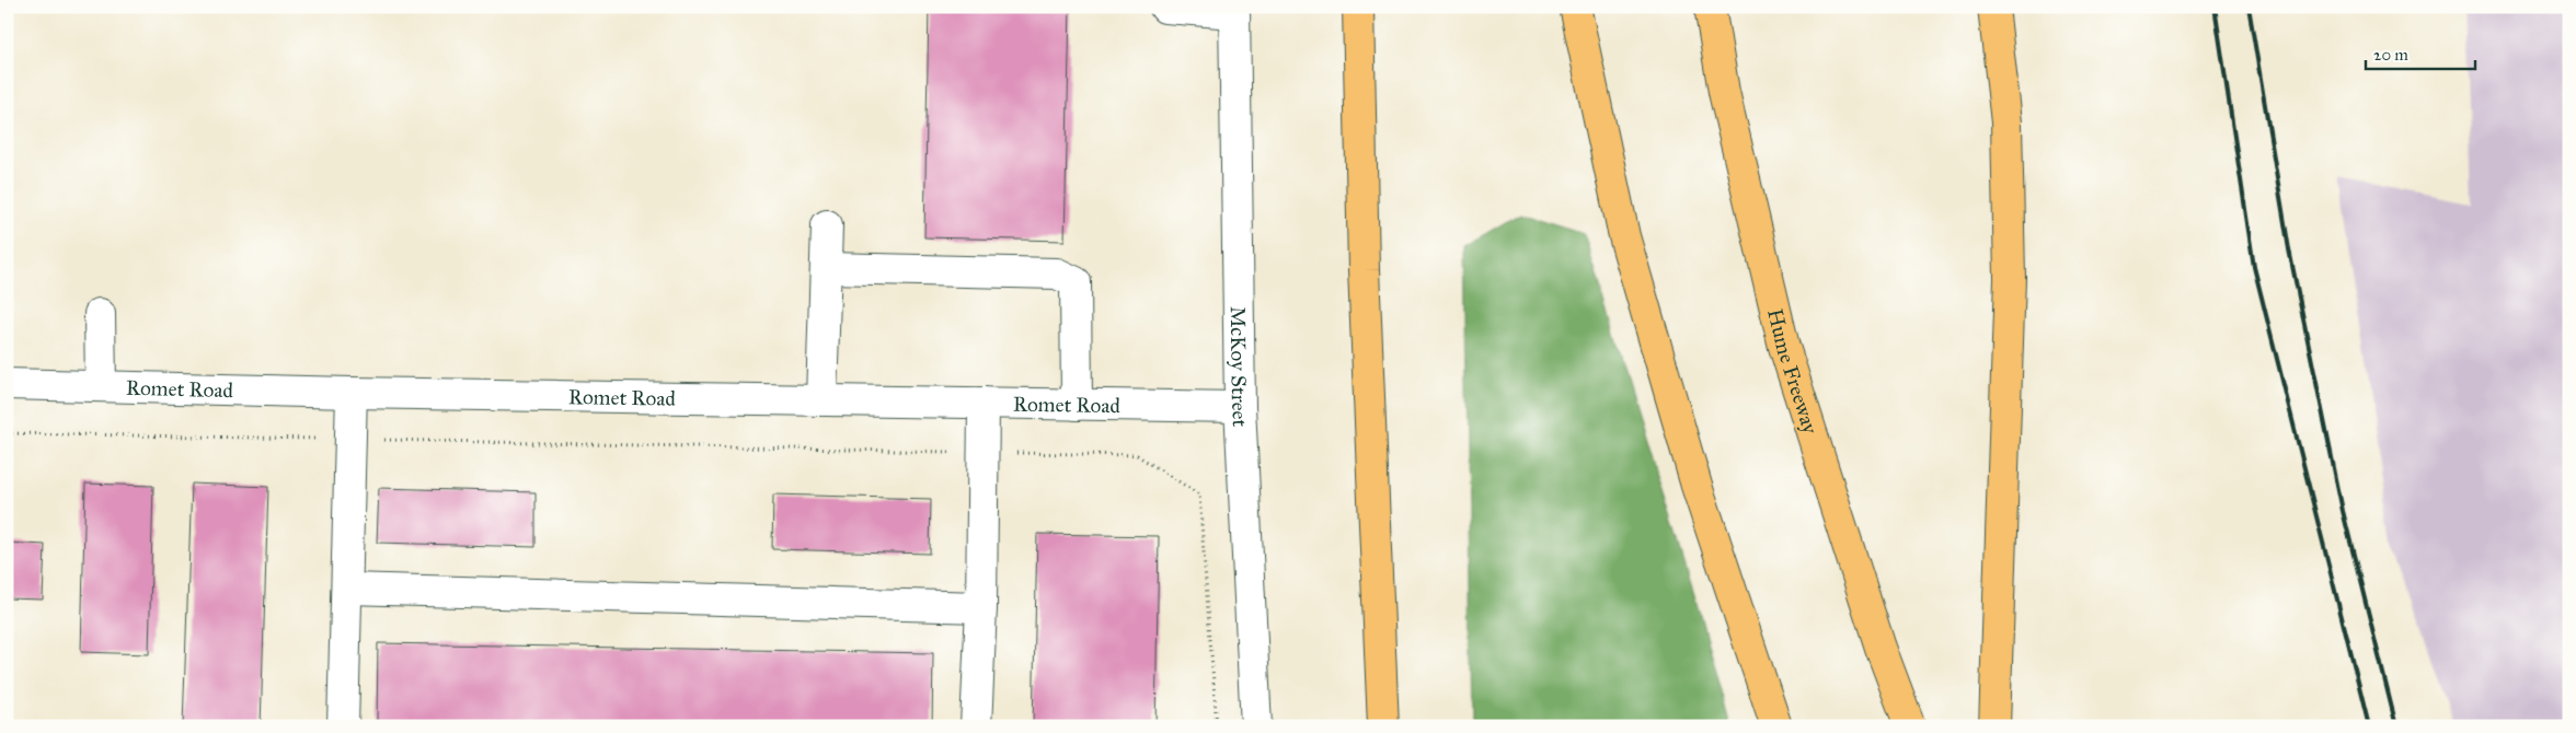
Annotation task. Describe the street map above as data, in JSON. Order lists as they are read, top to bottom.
{
  "streets": {
    "highway": ["Hume Freeway"],
    "street": ["McKoy Street", "Romet Road"]
  },
  "crossings": [
    ["McKoy Street", "Romet Road"]
  ],
  "scale_bar": "20 m"
}
